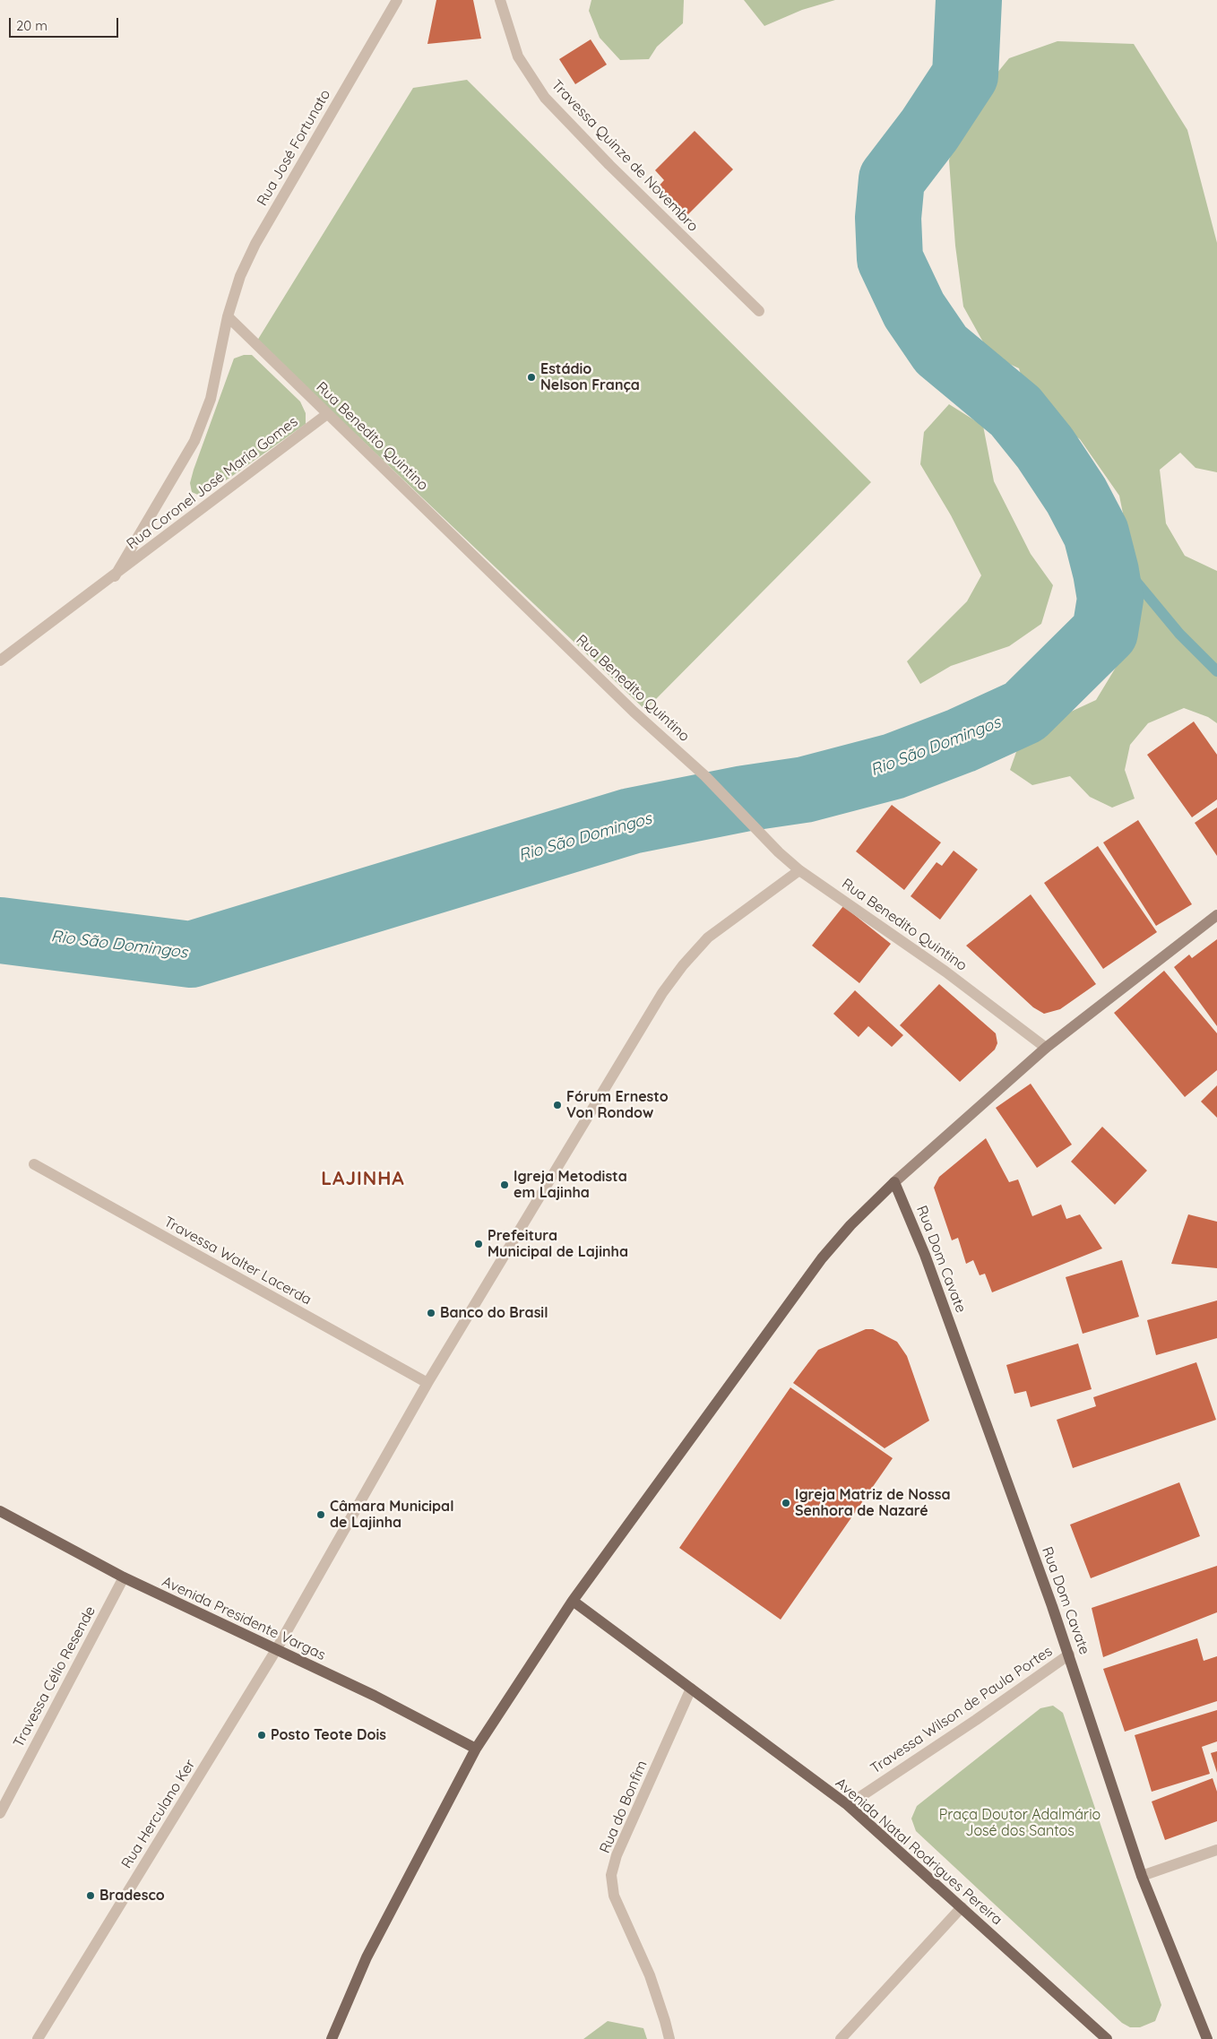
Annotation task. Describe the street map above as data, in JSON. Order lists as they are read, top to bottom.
{
  "streets": {
    "main road": ["Rua Dom Cavate", "Avenida Presidente Vargas", "Avenida Natal Rodrigues Pereira"],
    "street": [
      "Rua José Fortunato",
      "Travessa Quinze de Novembro",
      "Rua Benedito Quintino",
      "Rua Coronel José Maria Gomes",
      "Travessa Walter Lacerda",
      "Travessa Célio Resende",
      "Travessa Wilson de Paula Portes",
      "Rua do Bonfim",
      "Rua Herculano Ker"
    ]
  },
  "crossings": [
    ["Rua José Fortunato", "Rua Benedito Quintino"],
    ["Rua José Fortunato", "Rua Coronel José Maria Gomes"],
    ["Rua Benedito Quintino", "Rua Coronel José Maria Gomes"],
    ["Rua Benedito Quintino", "Rua Herculano Ker"],
    ["Rua Dom Cavate", "Travessa Wilson de Paula Portes"],
    ["Travessa Walter Lacerda", "Rua Herculano Ker"],
    ["Avenida Presidente Vargas", "Travessa Célio Resende"],
    ["Avenida Presidente Vargas", "Rua Herculano Ker"],
    ["Travessa Wilson de Paula Portes", "Avenida Natal Rodrigues Pereira"],
    ["Rua do Bonfim", "Avenida Natal Rodrigues Pereira"]
  ],
  "districts": ["LAJINHA"],
  "water": ["Rio São Domingos"],
  "parks": ["Praça Doutor Adalmário José dos Santos"],
  "places": [
    "Estádio Nelson França",
    "Fórum Ernesto Von Rondow",
    "Igreja Metodista em Lajinha",
    "Prefeitura Municipal de Lajinha",
    "Banco do Brasil",
    "Igreja Matriz de Nossa Senhora de Nazaré",
    "Câmara Municipal de Lajinha",
    "Posto Teote Dois",
    "Bradesco"
  ],
  "scale_bar": "20 m"
}
